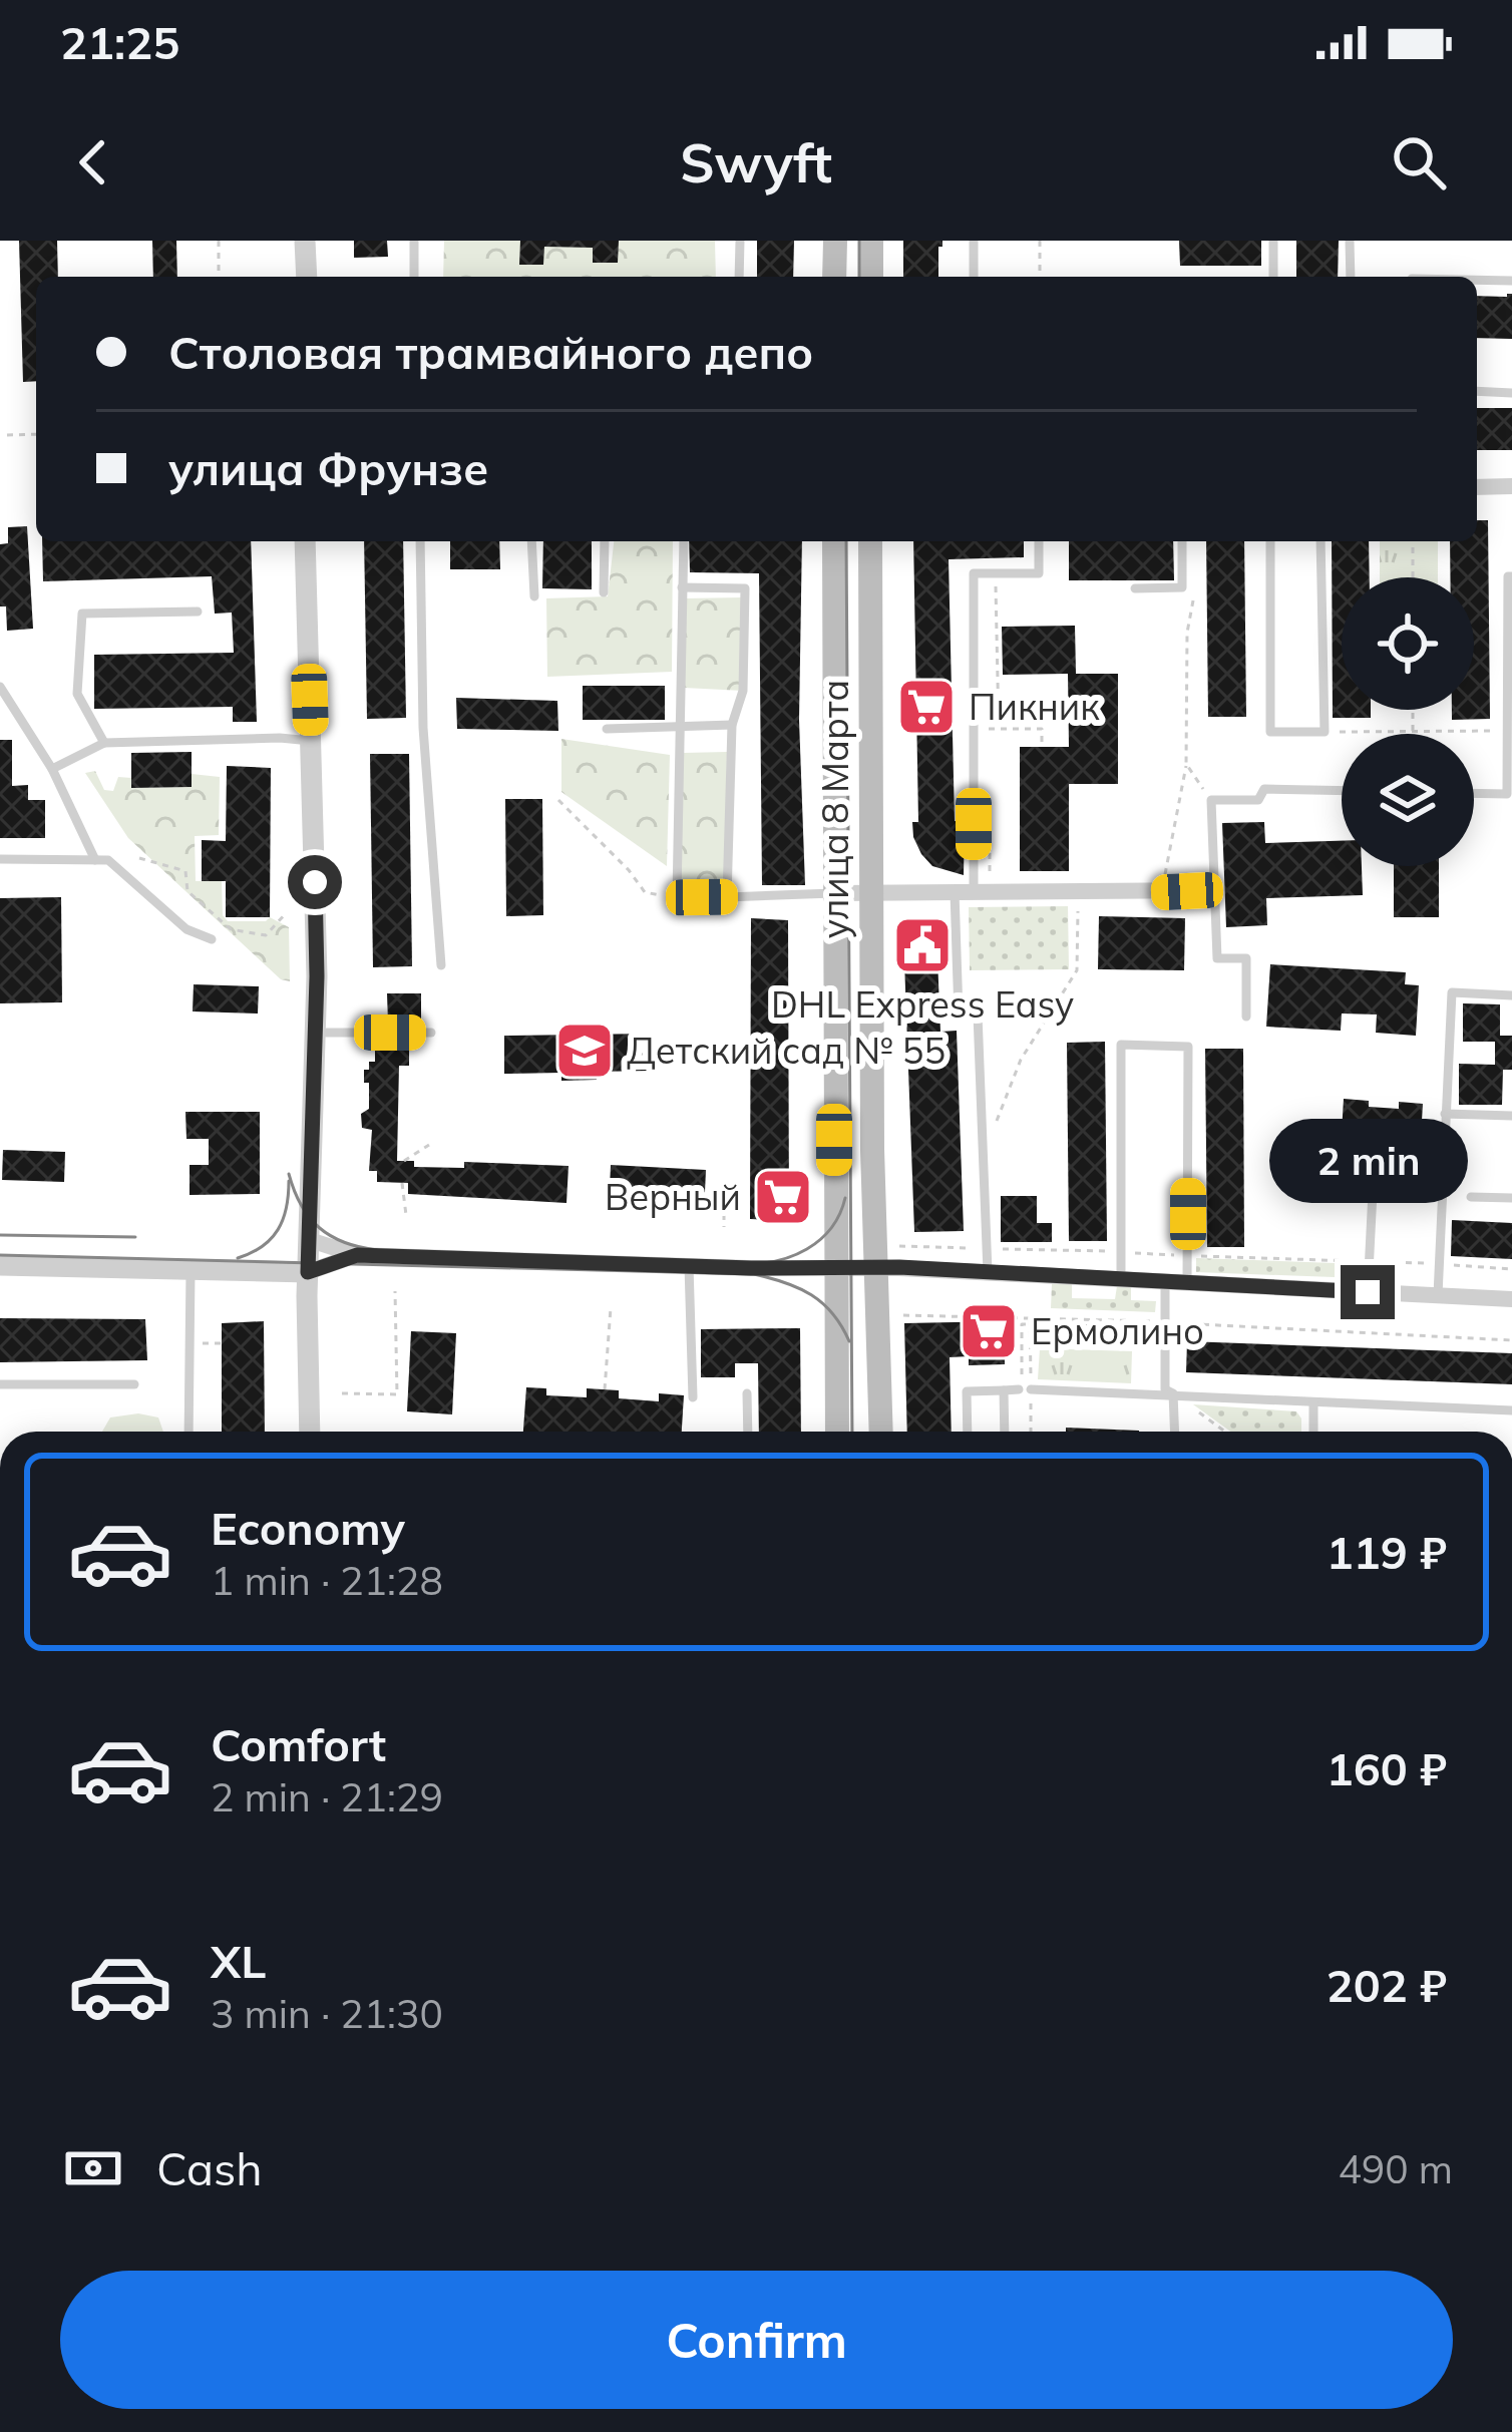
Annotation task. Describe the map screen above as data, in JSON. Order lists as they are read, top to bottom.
{
  "streets": {
    "main road": ["улица 8 Марта"]
  },
  "places": {
    "supermarket": ["Пикник", "Верный", "Ермолино"],
    "public building": ["DHL Express Easy"],
    "school or university": ["Детский сад № 55"]
  },
  "page": {
    "status": "21:25",
    "header": "Swyft",
    "banner": ["Столовая трамвайного депо", "улица Фрунзе"],
    "bubble": "2 min",
    "list": [
      {
        "name": "Economy",
        "note": "1 min · 21:28",
        "value": "119 ₽"
      },
      {
        "name": "Comfort",
        "note": "2 min · 21:29",
        "value": "160 ₽"
      },
      {
        "name": "XL",
        "note": "3 min · 21:30",
        "value": "202 ₽"
      }
    ],
    "pay": ["Cash", "490 m"],
    "buttons": "Confirm"
  }
}
